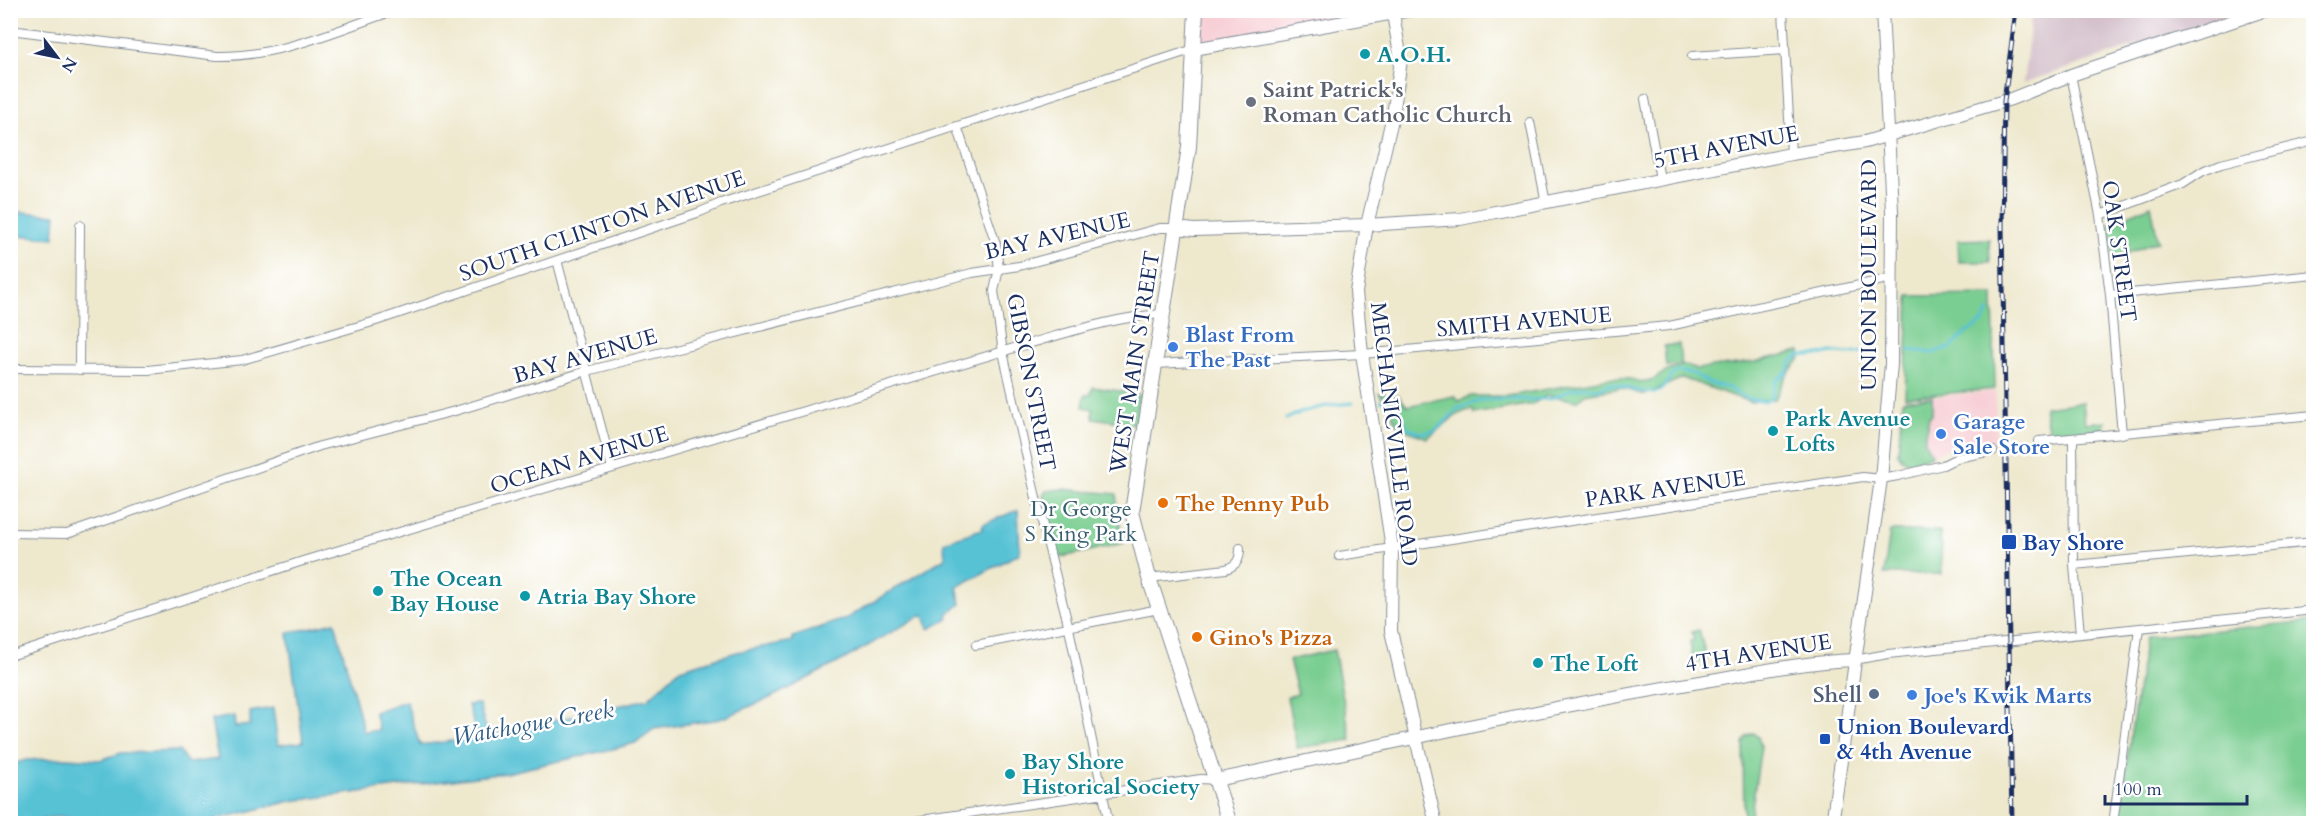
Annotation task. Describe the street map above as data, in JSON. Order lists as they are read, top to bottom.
{
  "streets": {
    "main road": [
      "5TH AVENUE",
      "UNION BOULEVARD",
      "WEST MAIN STREET",
      "MECHANICVILLE ROAD",
      "4TH AVENUE"
    ],
    "street": [
      "SOUTH CLINTON AVENUE",
      "BAY AVENUE",
      "OAK STREET",
      "SMITH AVENUE",
      "GIBSON STREET",
      "OCEAN AVENUE",
      "PARK AVENUE"
    ]
  },
  "crossings": [
    ["5TH AVENUE", "BAY AVENUE"],
    ["5TH AVENUE", "OAK STREET"],
    ["5TH AVENUE", "UNION BOULEVARD"],
    ["5TH AVENUE", "WEST MAIN STREET"],
    ["5TH AVENUE", "MECHANICVILLE ROAD"],
    ["SOUTH CLINTON AVENUE", "WEST MAIN STREET"],
    ["SOUTH CLINTON AVENUE", "GIBSON STREET"],
    ["BAY AVENUE", "WEST MAIN STREET"],
    ["BAY AVENUE", "GIBSON STREET"],
    ["UNION BOULEVARD", "SMITH AVENUE"],
    ["UNION BOULEVARD", "PARK AVENUE"],
    ["UNION BOULEVARD", "4TH AVENUE"],
    ["SMITH AVENUE", "WEST MAIN STREET"],
    ["SMITH AVENUE", "MECHANICVILLE ROAD"],
    ["WEST MAIN STREET", "OCEAN AVENUE"],
    ["WEST MAIN STREET", "4TH AVENUE"],
    ["GIBSON STREET", "OCEAN AVENUE"],
    ["MECHANICVILLE ROAD", "PARK AVENUE"],
    ["MECHANICVILLE ROAD", "4TH AVENUE"]
  ],
  "water": ["Watchogue Creek"],
  "parks": ["Dr George S King Park"],
  "places": {
    "other": [
      "A.O.H.",
      "Saint Patrick's Roman Catholic Church",
      "Blast From The Past",
      "Park Avenue Lofts",
      "Garage Sale Store",
      "The Penny Pub",
      "The Ocean Bay House",
      "Atria Bay Shore",
      "Gino's Pizza",
      "The Loft",
      "Shell",
      "Joe's Kwik Marts",
      "Bay Shore Historical Society"
    ],
    "transit": ["Bay Shore", "Union Boulevard & 4th Avenue"]
  },
  "scale_bar": "100 m",
  "north": "bottom right"
}
